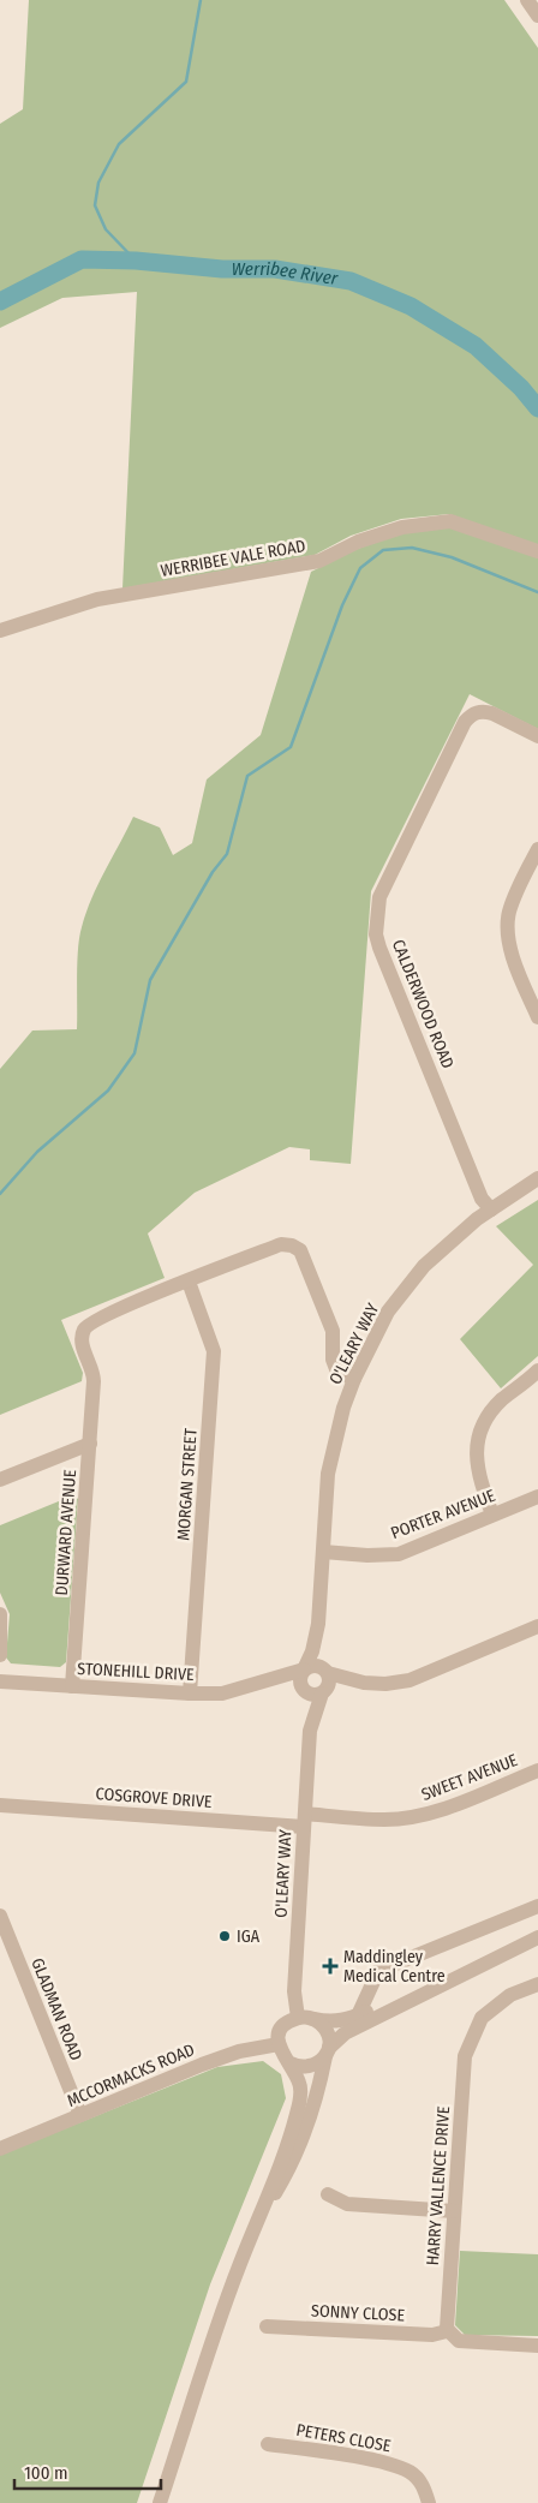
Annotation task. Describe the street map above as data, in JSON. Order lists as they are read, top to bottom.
{
  "streets": {
    "street": [
      "WERRIBEE VALE ROAD",
      "CALDERWOOD ROAD",
      "O'LEARY WAY",
      "MORGAN STREET",
      "PORTER AVENUE",
      "DURWARD AVENUE",
      "STONEHILL DRIVE",
      "SWEET AVENUE",
      "COSGROVE DRIVE",
      "GLADMAN ROAD",
      "MCCORMACKS ROAD",
      "HARRY VALLENCE DRIVE",
      "SONNY CLOSE",
      "PETERS CLOSE"
    ]
  },
  "crossings": [
    ["CALDERWOOD ROAD", "O'LEARY WAY"],
    ["O'LEARY WAY", "PORTER AVENUE"],
    ["O'LEARY WAY", "DURWARD AVENUE"],
    ["O'LEARY WAY", "SWEET AVENUE"],
    ["O'LEARY WAY", "COSGROVE DRIVE"],
    ["O'LEARY WAY", "MCCORMACKS ROAD"],
    ["MORGAN STREET", "DURWARD AVENUE"],
    ["MORGAN STREET", "STONEHILL DRIVE"],
    ["DURWARD AVENUE", "STONEHILL DRIVE"],
    ["SWEET AVENUE", "COSGROVE DRIVE"],
    ["GLADMAN ROAD", "MCCORMACKS ROAD"],
    ["HARRY VALLENCE DRIVE", "SONNY CLOSE"]
  ],
  "water": ["Werribee River"],
  "places": {
    "other": ["IGA"],
    "health": ["Maddingley Medical Centre"]
  },
  "scale_bar": "100 m"
}
